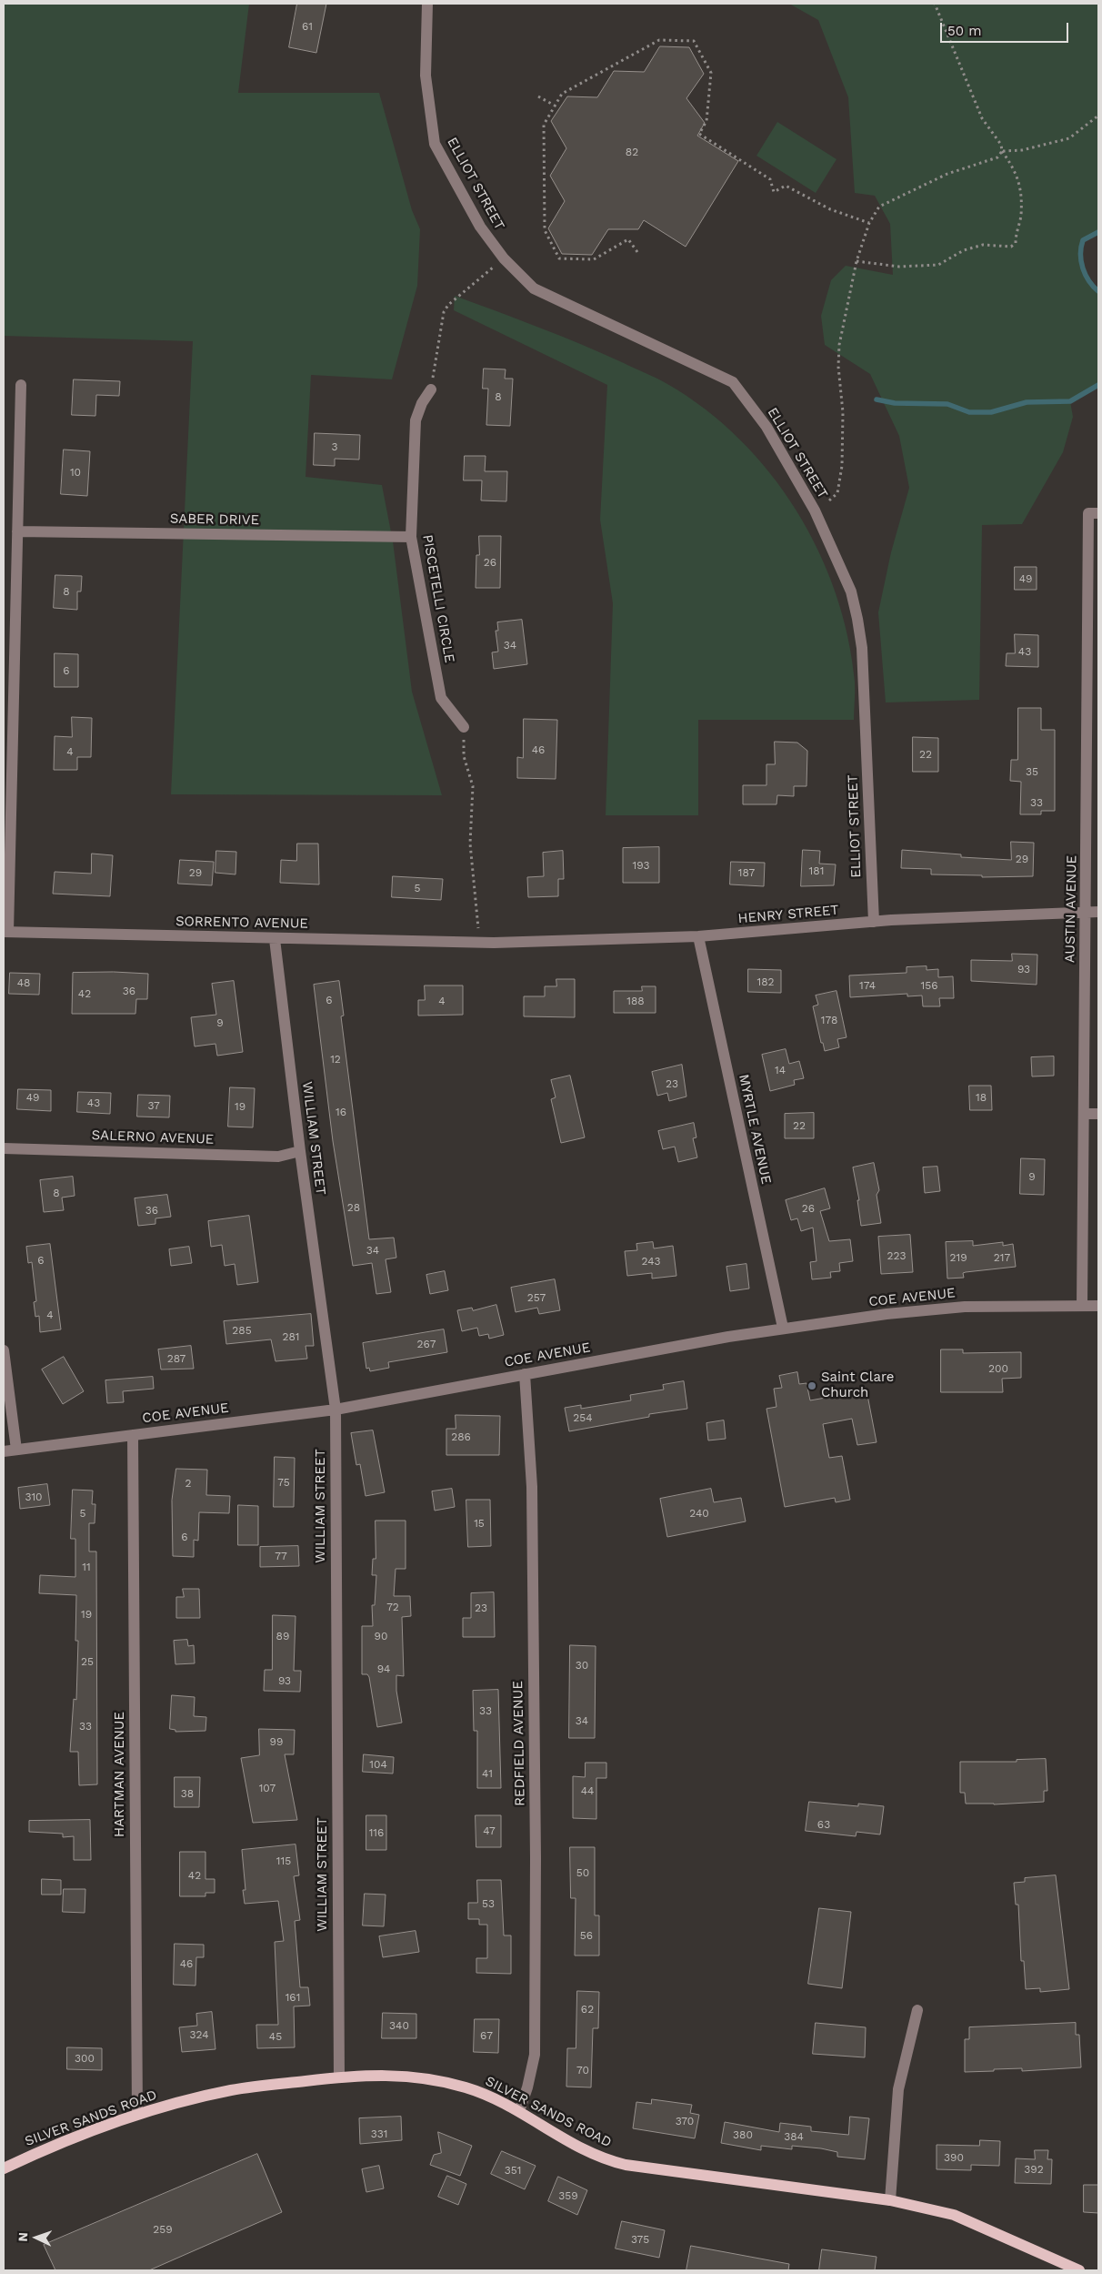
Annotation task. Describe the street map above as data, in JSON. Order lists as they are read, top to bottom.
{
  "streets": {
    "main road": ["SILVER SANDS ROAD"],
    "street": [
      "ELLIOT STREET",
      "SABER DRIVE",
      "PISCETELLI CIRCLE",
      "AUSTIN AVENUE",
      "HENRY STREET",
      "SORRENTO AVENUE",
      "MYRTLE AVENUE",
      "SALERNO AVENUE",
      "WILLIAM STREET",
      "COE AVENUE",
      "REDFIELD AVENUE",
      "HARTMAN AVENUE"
    ]
  },
  "crossings": [
    ["ELLIOT STREET", "HENRY STREET"],
    ["SABER DRIVE", "PISCETELLI CIRCLE"],
    ["AUSTIN AVENUE", "HENRY STREET"],
    ["AUSTIN AVENUE", "COE AVENUE"],
    ["HENRY STREET", "SORRENTO AVENUE"],
    ["HENRY STREET", "MYRTLE AVENUE"],
    ["SORRENTO AVENUE", "WILLIAM STREET"],
    ["MYRTLE AVENUE", "COE AVENUE"],
    ["SALERNO AVENUE", "WILLIAM STREET"],
    ["WILLIAM STREET", "COE AVENUE"],
    ["WILLIAM STREET", "SILVER SANDS ROAD"],
    ["COE AVENUE", "REDFIELD AVENUE"],
    ["COE AVENUE", "HARTMAN AVENUE"],
    ["REDFIELD AVENUE", "SILVER SANDS ROAD"],
    ["HARTMAN AVENUE", "SILVER SANDS ROAD"]
  ],
  "places": ["Saint Clare Church"],
  "house_numbers": [
    "61",
    "82",
    "8",
    "3",
    "10",
    "26",
    "49",
    "8",
    "34",
    "43",
    "6",
    "46",
    "4",
    "22",
    "35",
    "33",
    "29",
    "193",
    "181",
    "29",
    "187",
    "5",
    "93",
    "182",
    "48",
    "174",
    "156",
    "36",
    "42",
    "6",
    "4",
    "188",
    "178",
    "9",
    "12",
    "14",
    "23",
    "49",
    "18",
    "43",
    "37",
    "19",
    "16",
    "22",
    "9",
    "8",
    "28",
    "26",
    "36",
    "34",
    "223",
    "219",
    "217",
    "6",
    "243",
    "257",
    "4",
    "285",
    "281",
    "267",
    "287",
    "200",
    "254",
    "286",
    "75",
    "2",
    "310",
    "5",
    "240",
    "15",
    "6",
    "77",
    "11",
    "72",
    "23",
    "19",
    "89",
    "90",
    "25",
    "30",
    "94",
    "93",
    "33",
    "34",
    "33",
    "99",
    "104",
    "41",
    "107",
    "44",
    "38",
    "63",
    "47",
    "116",
    "115",
    "50",
    "42",
    "53",
    "56",
    "46",
    "161",
    "62",
    "340",
    "324",
    "67",
    "45",
    "300",
    "70",
    "370",
    "331",
    "380",
    "384",
    "390",
    "392",
    "351",
    "359",
    "259",
    "375"
  ],
  "scale_bar": "50 m",
  "north": "left"
}
